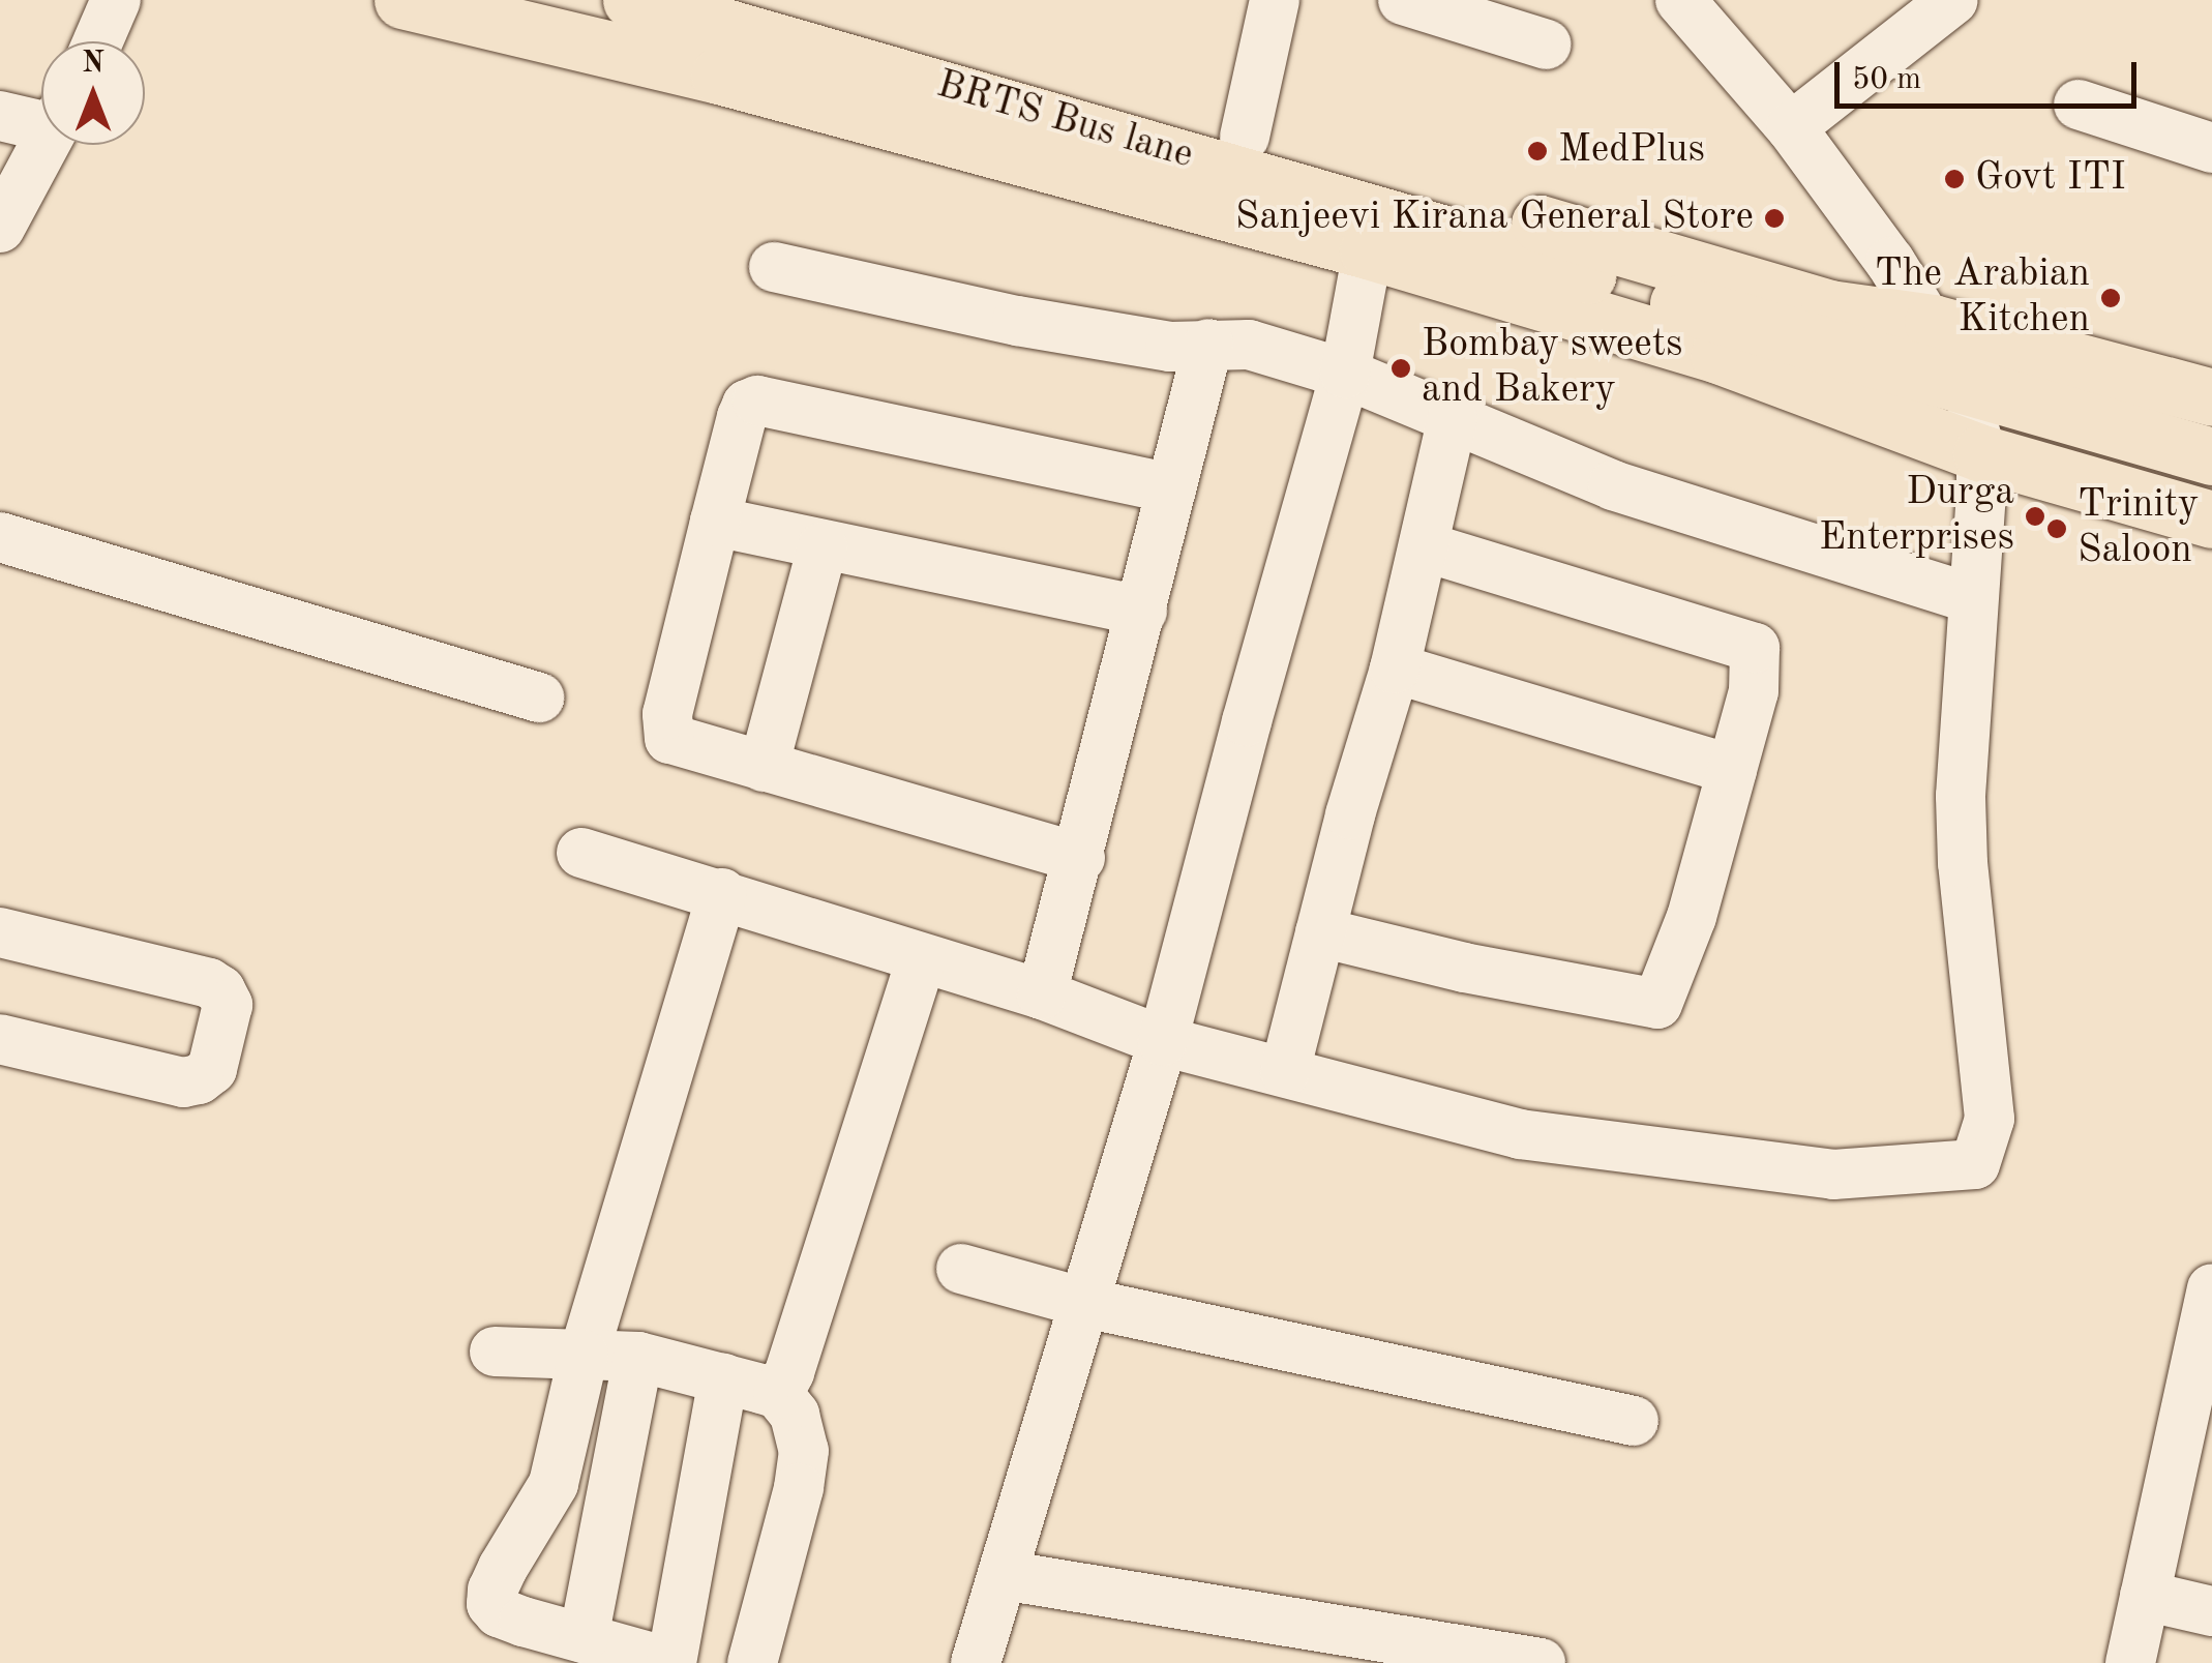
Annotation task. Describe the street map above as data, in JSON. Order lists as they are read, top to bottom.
{
  "streets": {
    "main road": ["BRTS Bus lane"]
  },
  "places": [
    "MedPlus",
    "Govt ITI",
    "Sanjeevi Kirana General Store",
    "The Arabian Kitchen",
    "Bombay sweets and Bakery",
    "Durga Enterprises",
    "Trinity Saloon"
  ],
  "scale_bar": "50 m",
  "north": "top"
}
